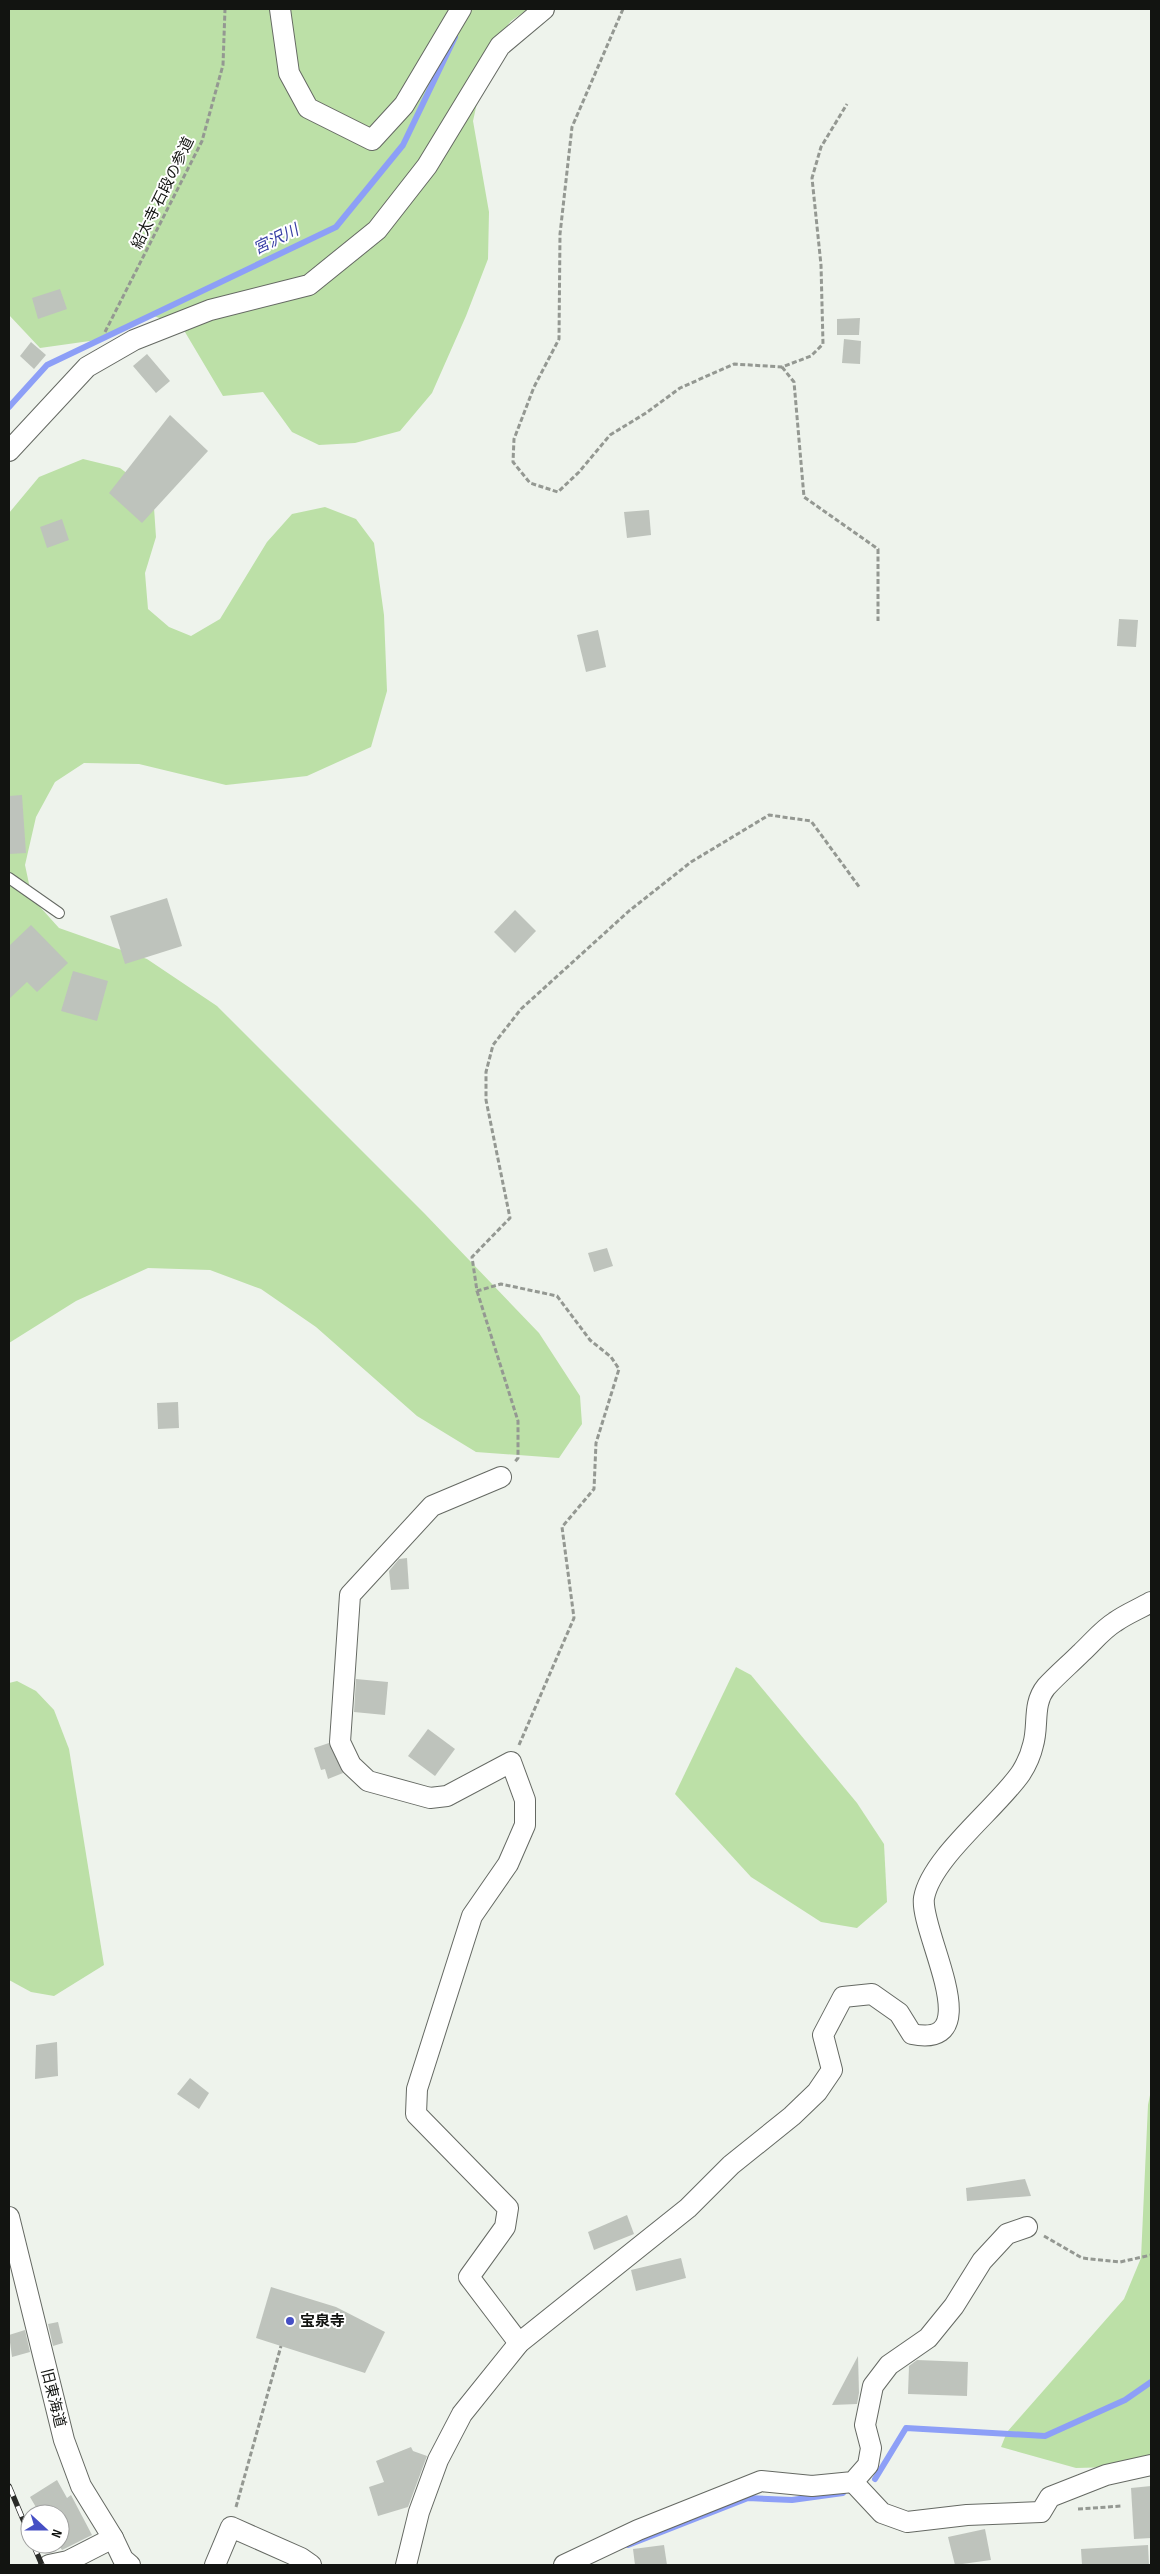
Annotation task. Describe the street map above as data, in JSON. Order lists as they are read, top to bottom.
{
  "streets": {
    "street": ["旧東海道"],
    "path": ["紹太寺 石段の参道"]
  },
  "water": ["宮沢川"],
  "places": ["宝泉寺"],
  "north": "right"
}
